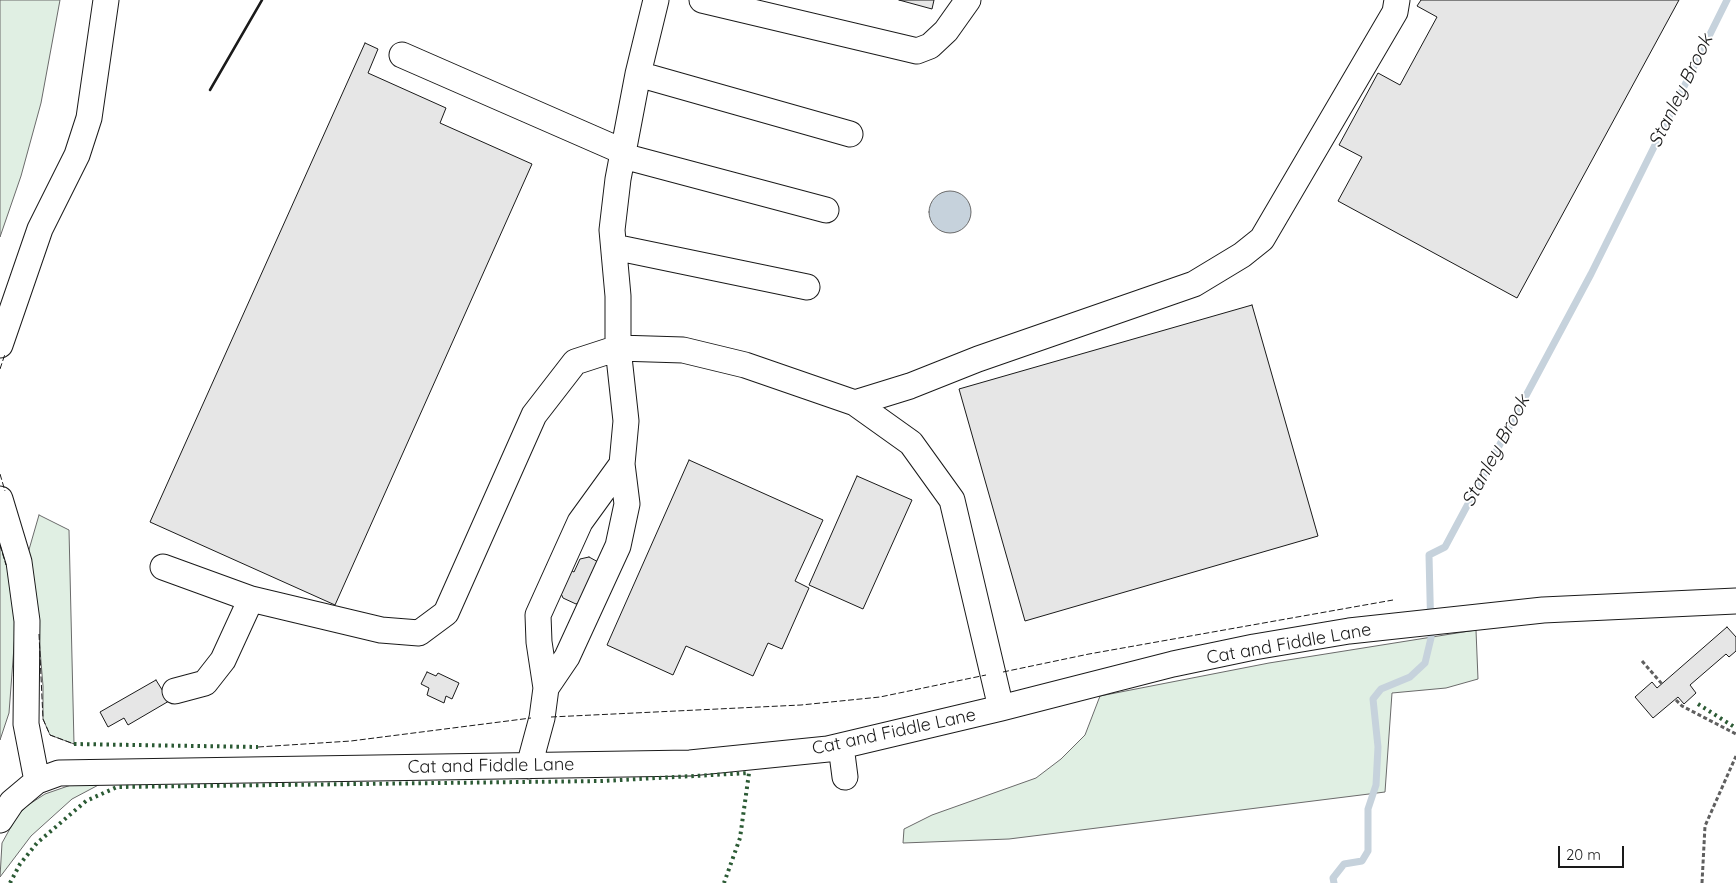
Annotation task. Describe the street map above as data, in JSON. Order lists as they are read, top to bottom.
{
  "streets": {
    "street": ["Cat and Fiddle Lane"]
  },
  "water": ["Stanley Brook"],
  "scale_bar": "20 m"
}
